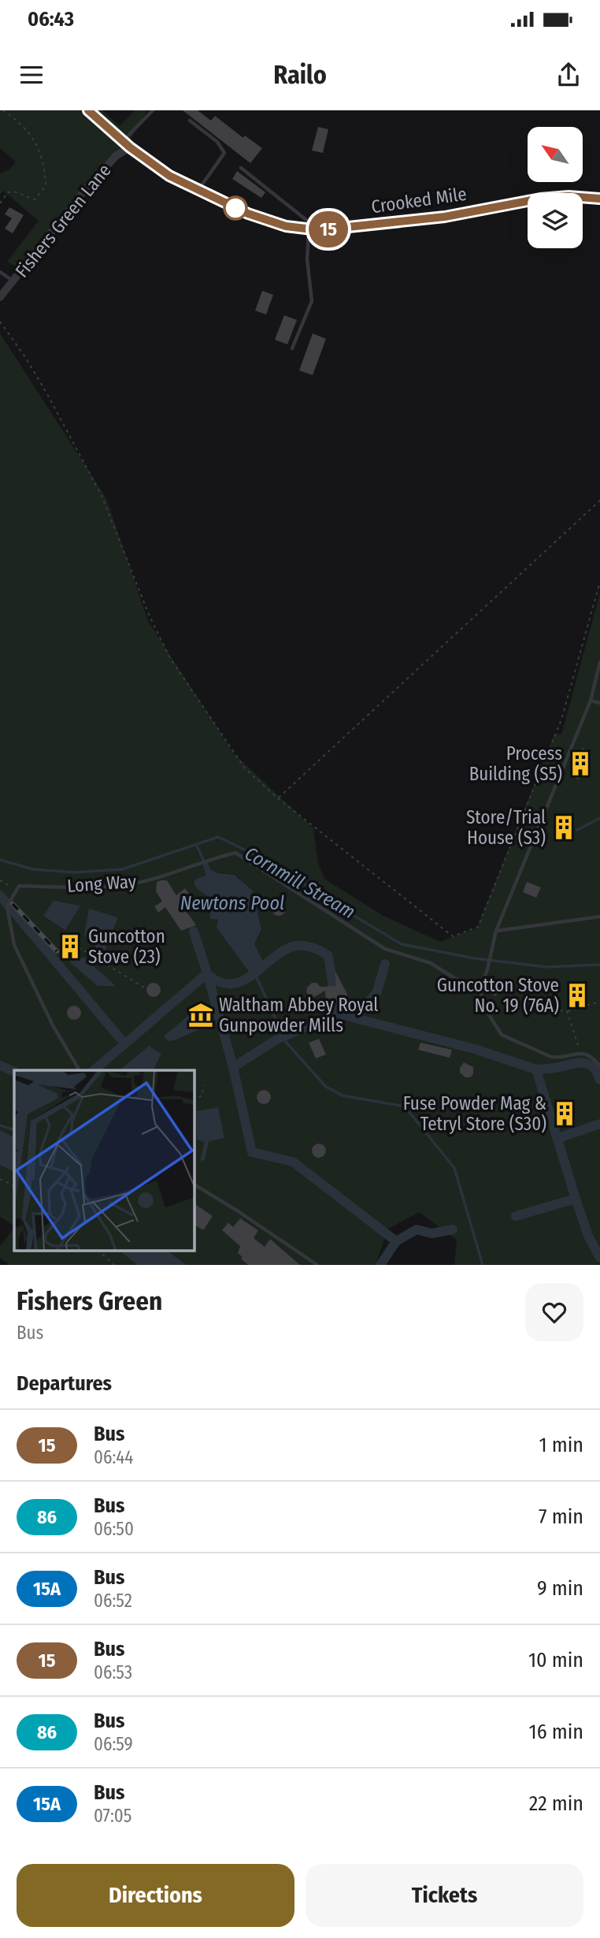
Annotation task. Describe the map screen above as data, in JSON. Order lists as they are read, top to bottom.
{
  "streets": {
    "main road": ["Crooked Mile"],
    "street": ["Fishers Green Lane"],
    "lane": ["Long Way"]
  },
  "crossings": [
    ["Crooked Mile", "Fishers Green Lane"]
  ],
  "water": ["Cornmill Stream", "Newtons Pool"],
  "places": {
    "building": [
      "Process Building (S5)",
      "Store/Trial House (S3)",
      "Guncotton Stove (23)",
      "Guncotton Stove No. 19 (76A)",
      "Fuse Powder Mag & Tetryl Store (S30)"
    ],
    "museum": ["Waltham Abbey Royal Gunpowder Mills"]
  },
  "lines": ["bus line 15"],
  "north": "top left",
  "page": {
    "status": "06:43",
    "header": "Railo",
    "on_map": "15",
    "heading": [
      ["Fishers Green", "Bus"],
      "Departures"
    ],
    "list": [
      {
        "mark": "15",
        "name": "Bus",
        "note": "06:44",
        "value": "1 min"
      },
      {
        "mark": "86",
        "name": "Bus",
        "note": "06:50",
        "value": "7 min"
      },
      {
        "mark": "15A",
        "name": "Bus",
        "note": "06:52",
        "value": "9 min"
      },
      {
        "mark": "15",
        "name": "Bus",
        "note": "06:53",
        "value": "10 min"
      },
      {
        "mark": "86",
        "name": "Bus",
        "note": "06:59",
        "value": "16 min"
      },
      {
        "mark": "15A",
        "name": "Bus",
        "note": "07:05",
        "value": "22 min"
      }
    ],
    "buttons": ["Directions", "Tickets"]
  }
}
